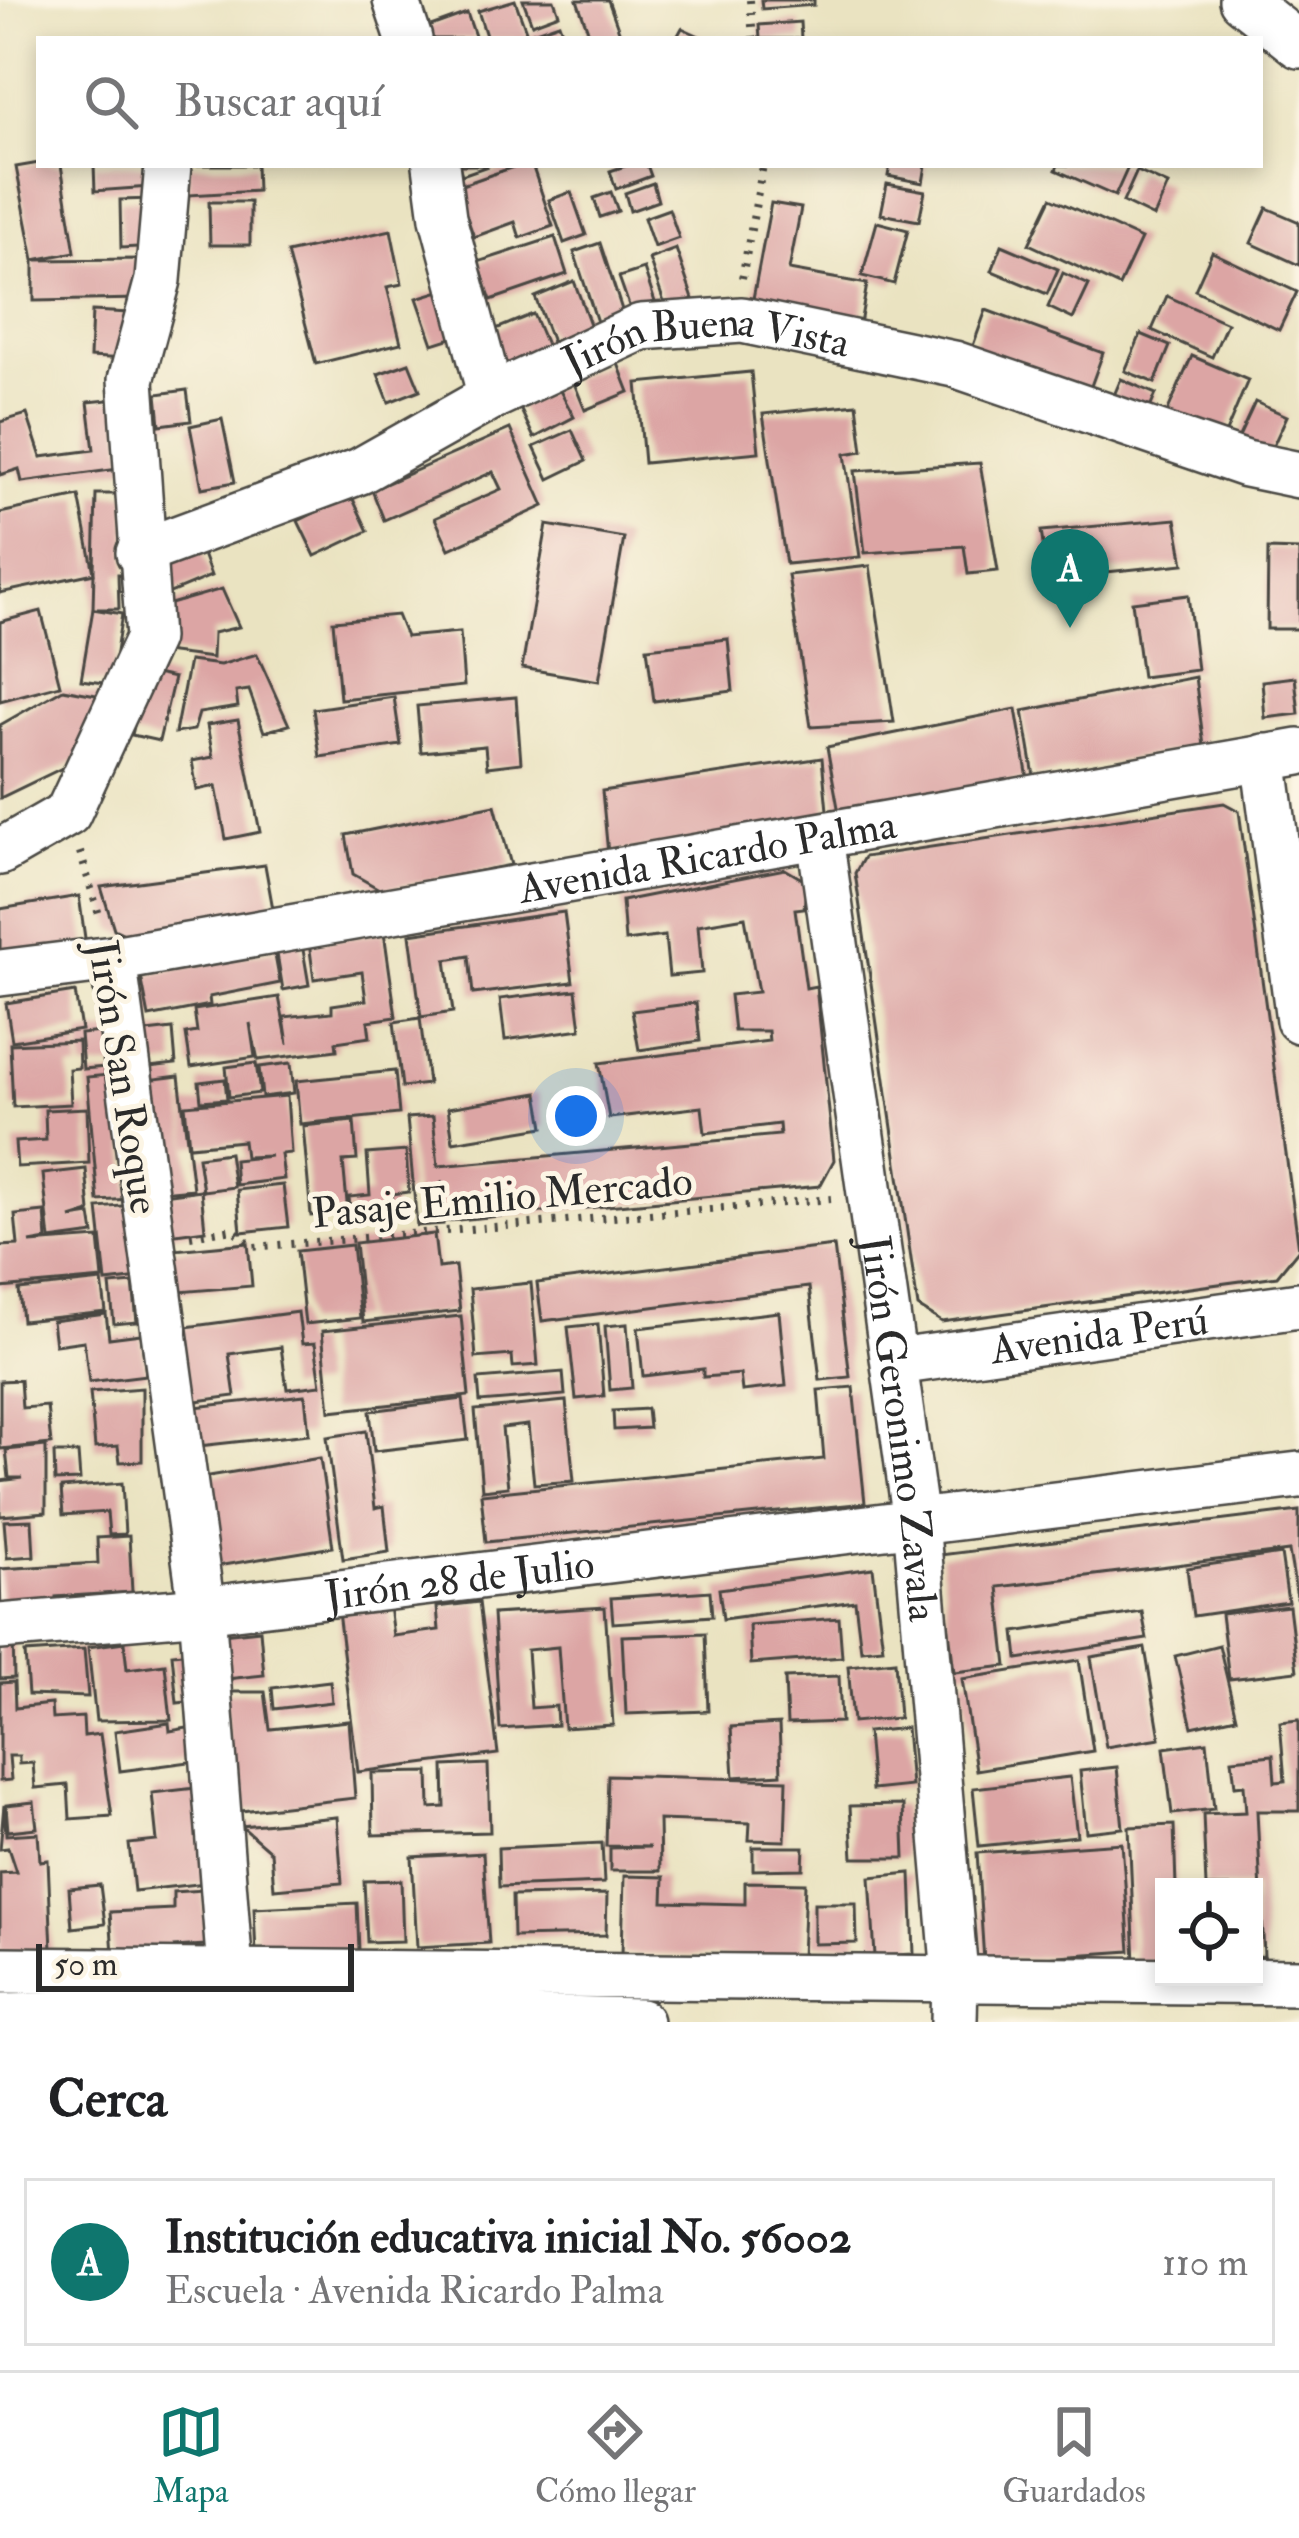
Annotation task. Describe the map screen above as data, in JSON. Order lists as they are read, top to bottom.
{
  "streets": {
    "street": [
      "Jirón Buena Vista",
      "Avenida Ricardo Palma",
      "Jirón San Roque",
      "Avenida Perú",
      "Jirón Geronimo Zavala",
      "Jirón 28 de Julio"
    ],
    "path": ["Pasaje Emilio Mercado"]
  },
  "crossings": [
    ["Avenida Ricardo Palma", "Jirón San Roque"],
    ["Avenida Ricardo Palma", "Jirón Geronimo Zavala"],
    ["Jirón San Roque", "Pasaje Emilio Mercado"],
    ["Jirón San Roque", "Jirón 28 de Julio"],
    ["Pasaje Emilio Mercado", "Jirón Geronimo Zavala"],
    ["Avenida Perú", "Jirón Geronimo Zavala"],
    ["Jirón Geronimo Zavala", "Jirón 28 de Julio"]
  ],
  "scale_bar": "50 m",
  "page": {
    "search": "Buscar aquí",
    "pins": "A",
    "scale": "50 m",
    "heading": "Cerca",
    "list": [
      {
        "mark": "A",
        "name": "Institución educativa inicial No. 56002",
        "note": "Escuela · Avenida Ricardo Palma",
        "value": "110 m"
      }
    ],
    "nav": ["Mapa", "Cómo llegar", "Guardados"]
  }
}
